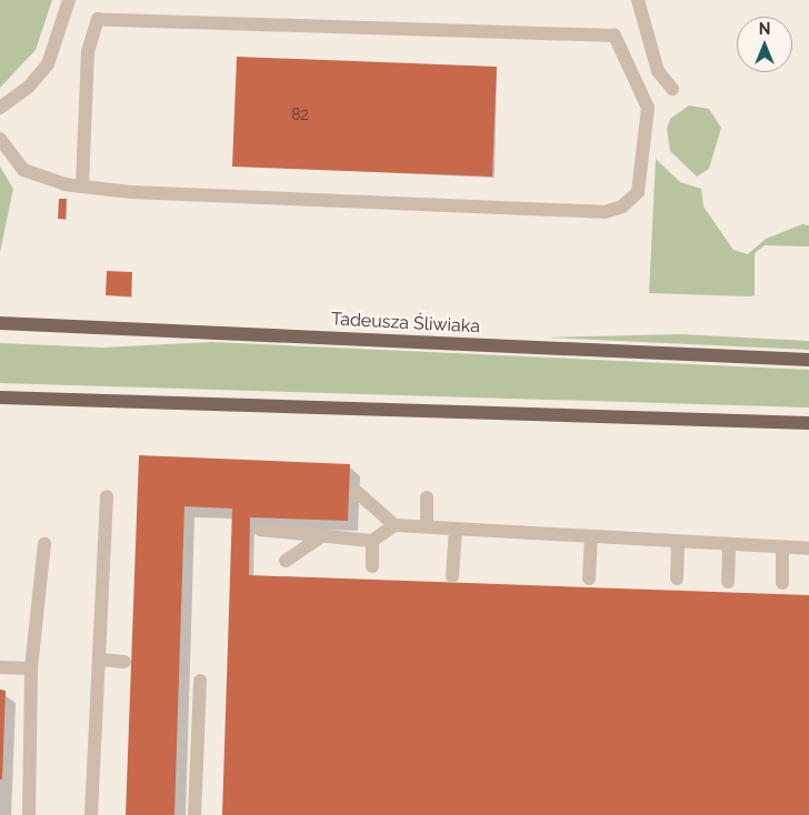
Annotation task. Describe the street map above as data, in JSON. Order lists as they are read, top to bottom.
{
  "streets": {
    "main road": ["Tadeusza Śliwiaka"]
  },
  "house_numbers": ["82"],
  "north": "top"
}
